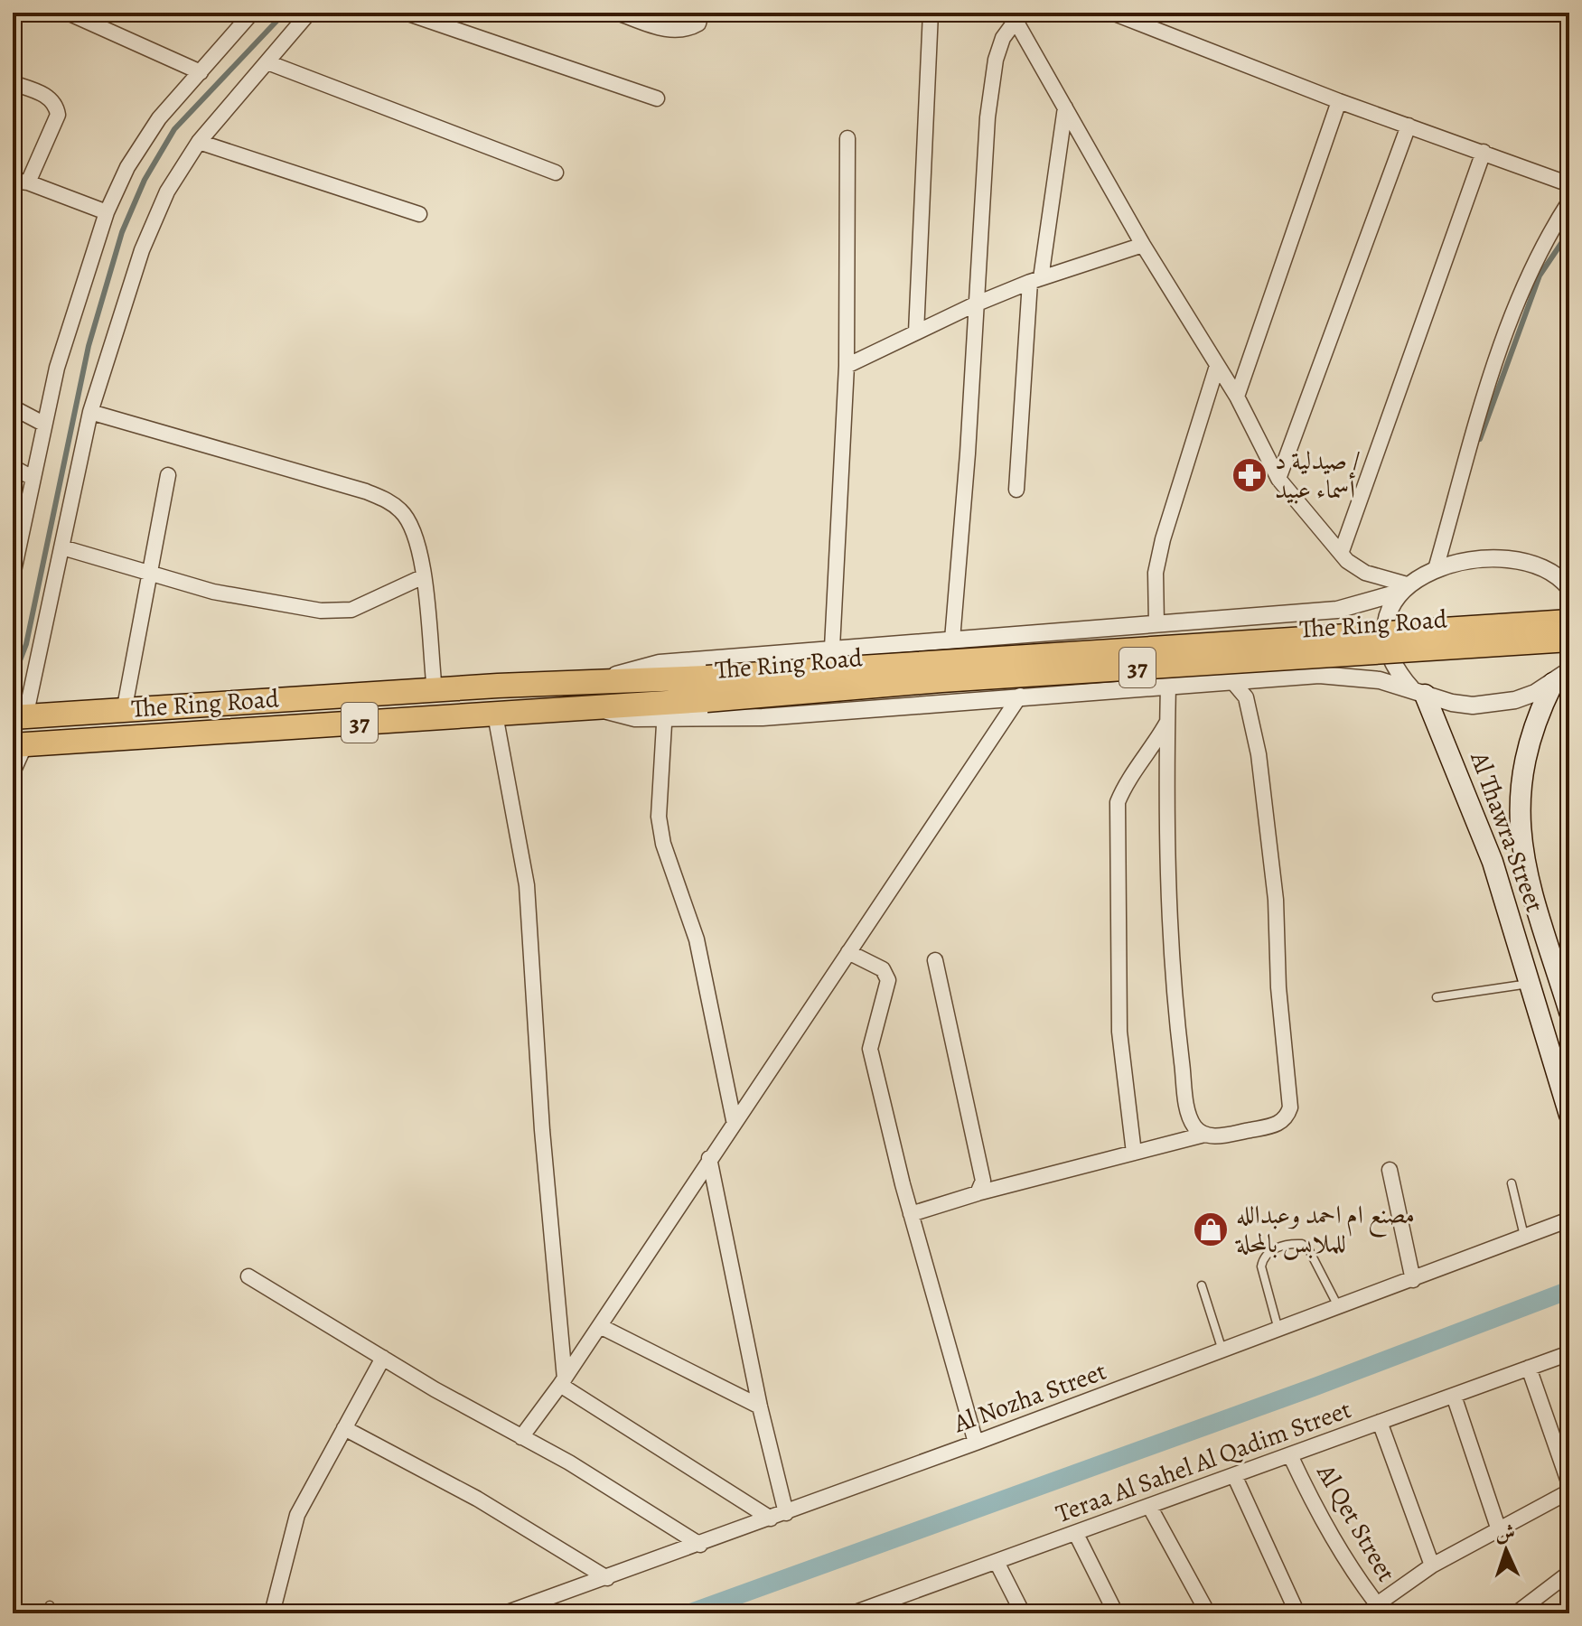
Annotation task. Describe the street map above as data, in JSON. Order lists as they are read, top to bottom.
{
  "streets": {
    "highway": ["The Ring Road", "37"],
    "main road": ["Al Thawra Street"],
    "street": ["Al Nozha Street", "Teraa Al Sahel Al Qadim Street", "Al Qet Street"]
  },
  "crossings": [
    ["Teraa Al Sahel Al Qadim Street", "Al Qet Street"]
  ],
  "places": {
    "pharmacy": ["صيدلية د / أسماء عبيد"],
    "shop": ["مصنع ام احمد وعبدالله للملابس بالمحلة"]
  },
  "north": "top"
}
